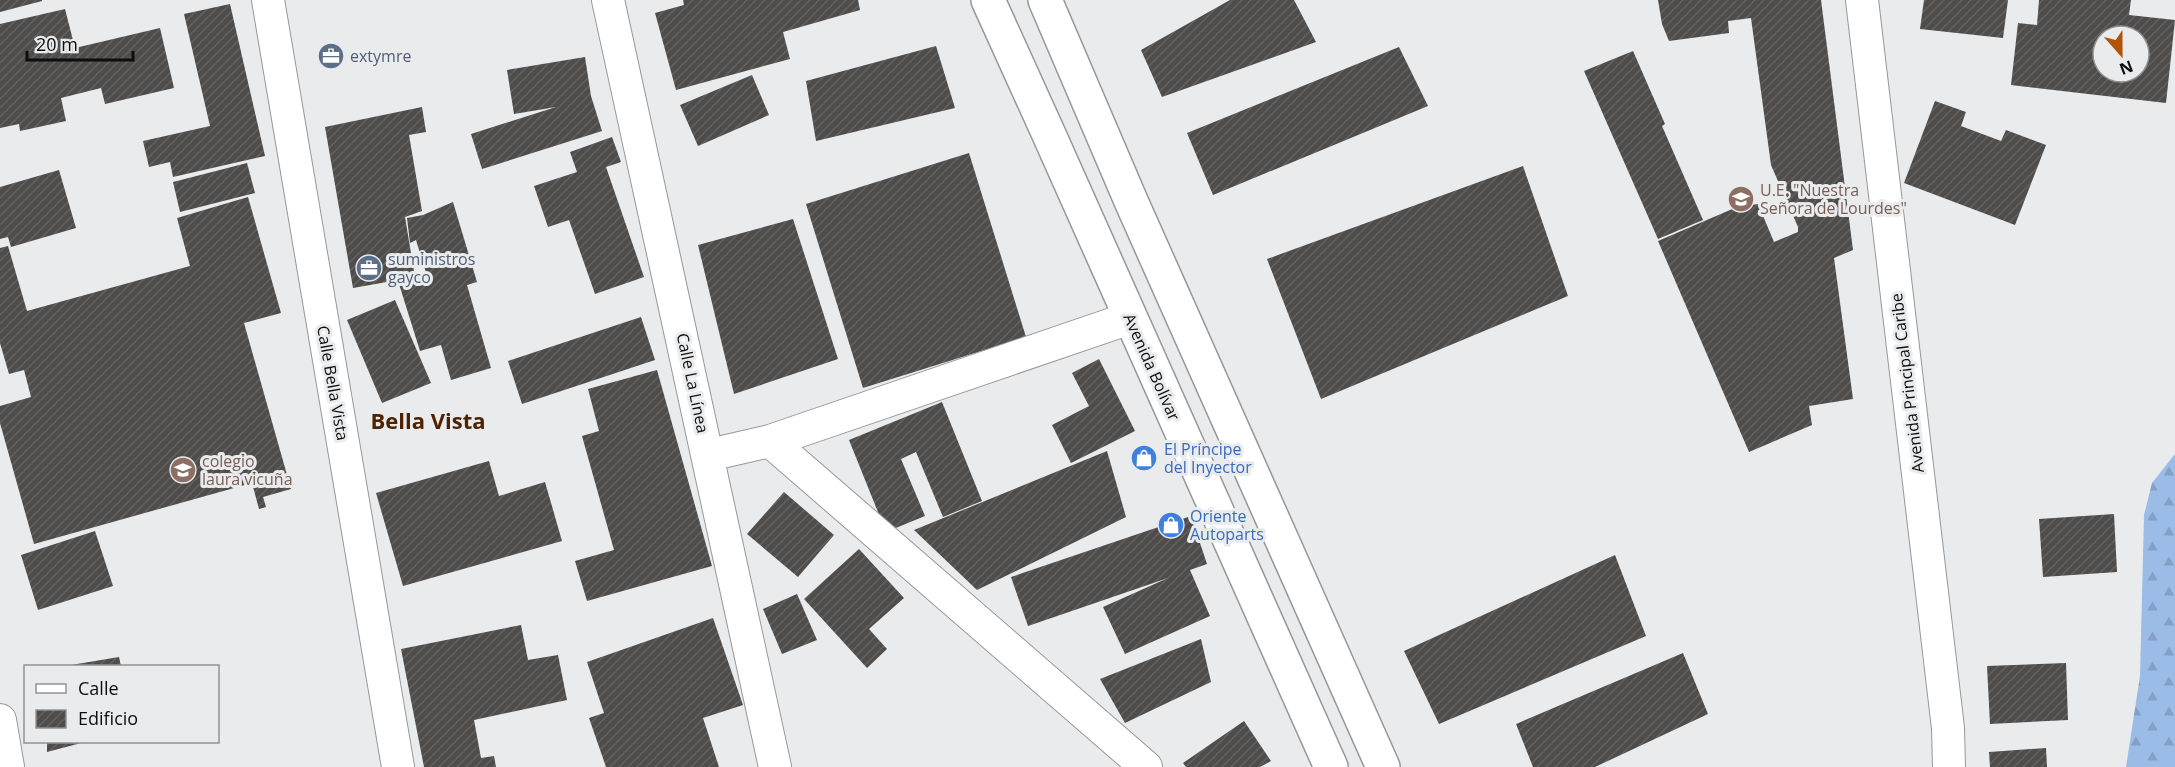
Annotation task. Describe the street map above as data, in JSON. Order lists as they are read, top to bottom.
{
  "streets": {
    "street": [
      "Avenida Bolívar",
      "Calle Bella Vista",
      "Calle La Línea",
      "Avenida Principal Caribe"
    ]
  },
  "districts": ["Bella Vista"],
  "places": {
    "office": ["extymre", "suministros gayco"],
    "school or university": ["U.E. \"Nuestra Señora de Lourdes\"", "colegio laura vicuña"],
    "shop": ["El Príncipe del Inyector", "Oriente Autoparts"]
  },
  "legend": ["Calle", "Edificio"],
  "scale_bar": "20 m",
  "north": "bottom"
}
